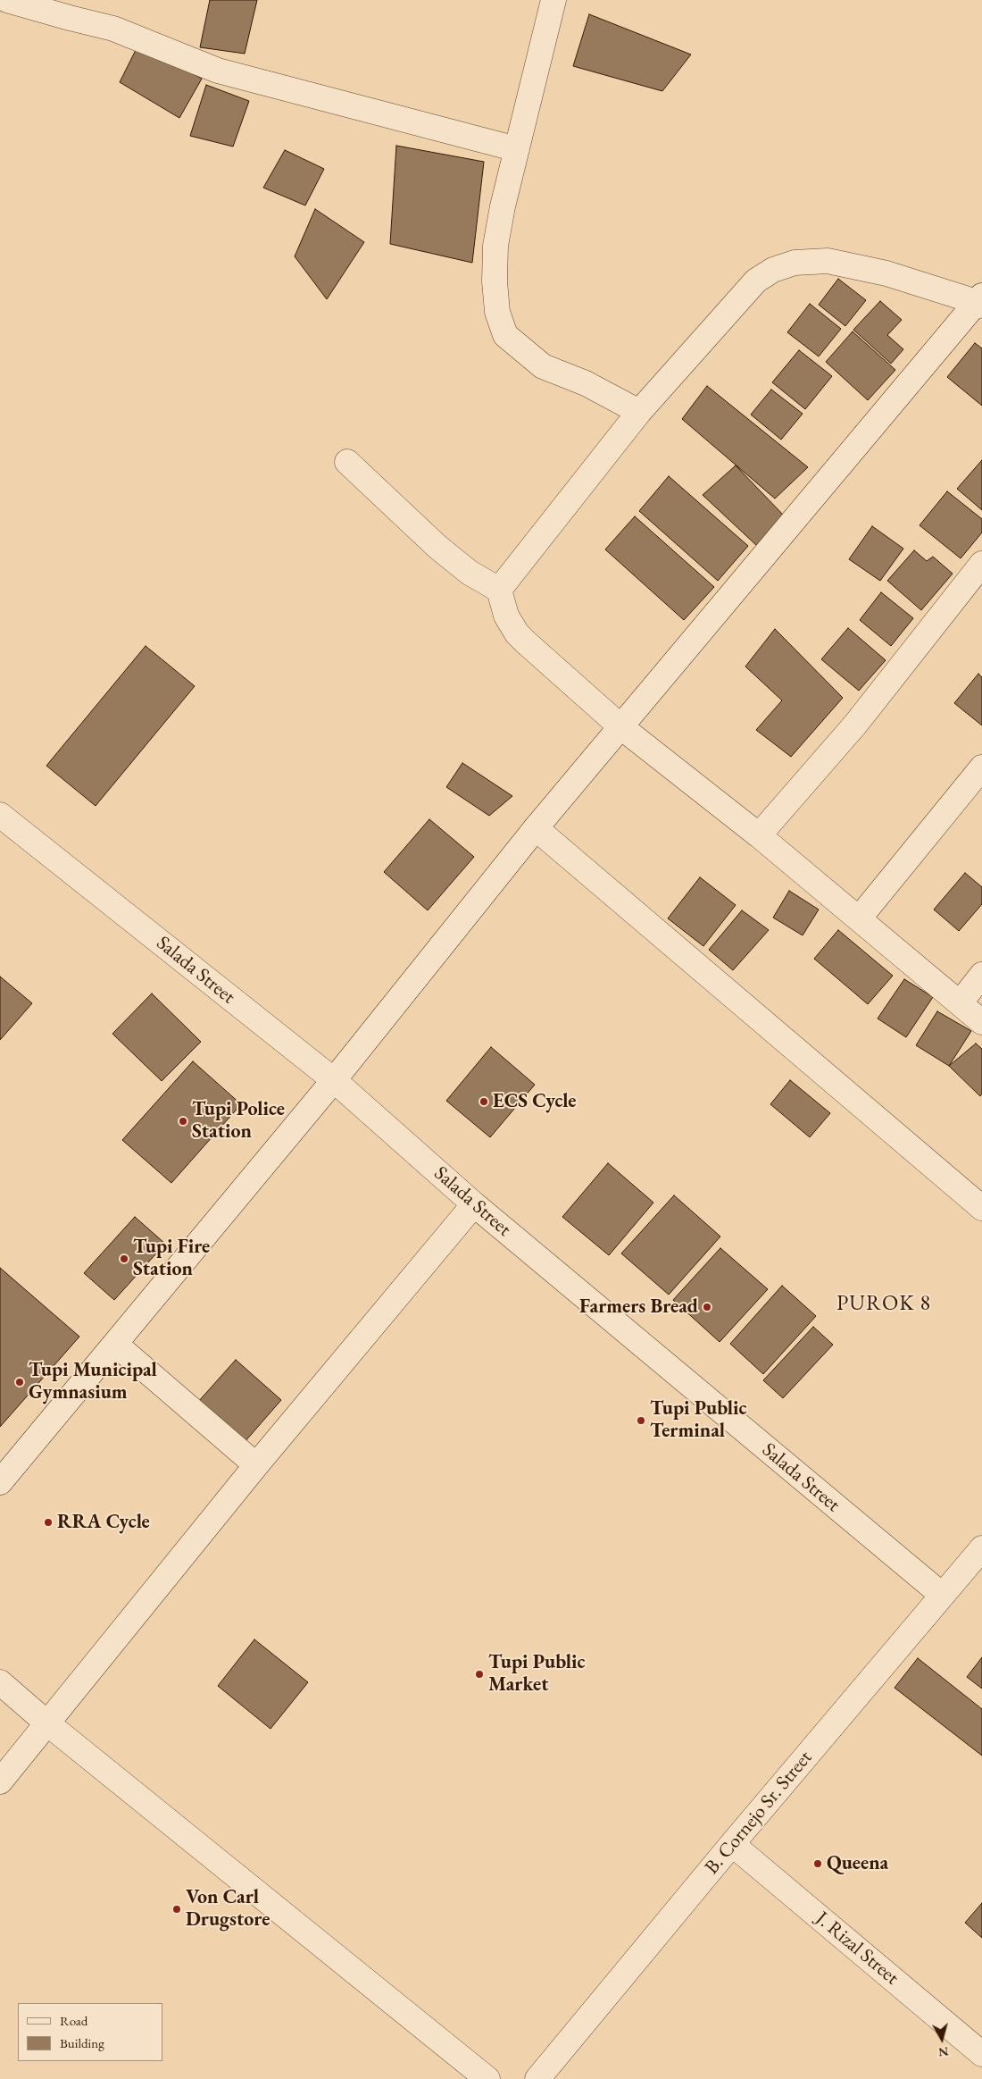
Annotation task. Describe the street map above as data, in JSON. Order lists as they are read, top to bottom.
{
  "streets": {
    "street": ["Salada Street", "B. Cornejo Sr. Street", "J. Rizal Street"]
  },
  "crossings": [
    ["Salada Street", "B. Cornejo Sr. Street"],
    ["B. Cornejo Sr. Street", "J. Rizal Street"]
  ],
  "districts": ["PUROK 8"],
  "places": [
    "ECS Cycle",
    "Tupi Police Station",
    "Tupi Fire Station",
    "Farmers Bread",
    "Tupi Municipal Gymnasium",
    "Tupi Public Terminal",
    "RRA Cycle",
    "Tupi Public Market",
    "Queena",
    "Von Carl Drugstore"
  ],
  "legend": ["Road", "Building"],
  "north": "bottom"
}
